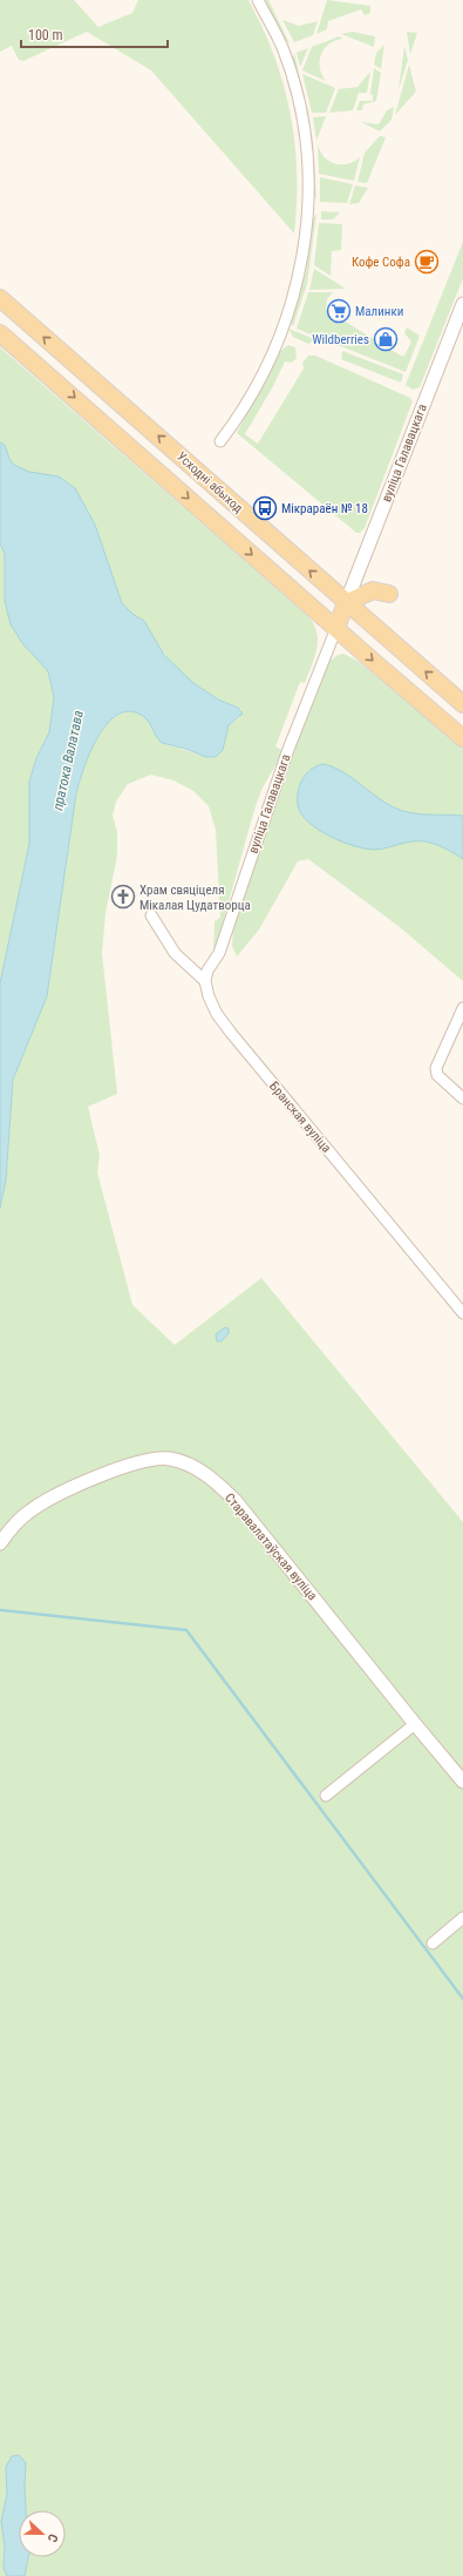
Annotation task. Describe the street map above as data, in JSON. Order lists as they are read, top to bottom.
{
  "streets": {
    "main road": ["Усходні абыход"],
    "street": ["вуліца Галавацкага", "Бранская вуліца", "Старавалатаўская вуліца"]
  },
  "crossings": [
    ["вуліца Галавацкага", "Усходні абыход"],
    ["вуліца Галавацкага", "Бранская вуліца"]
  ],
  "water": ["пратока Валатава"],
  "places": {
    "cafe": ["Кофе Софа"],
    "supermarket": ["Малинки"],
    "shop": ["Wildberries"],
    "bus stop": ["Мікрараён № 18"],
    "church": ["Храм свяціцеля Мікалая Цудатворца"]
  },
  "scale_bar": "100 m",
  "north": "right"
}
